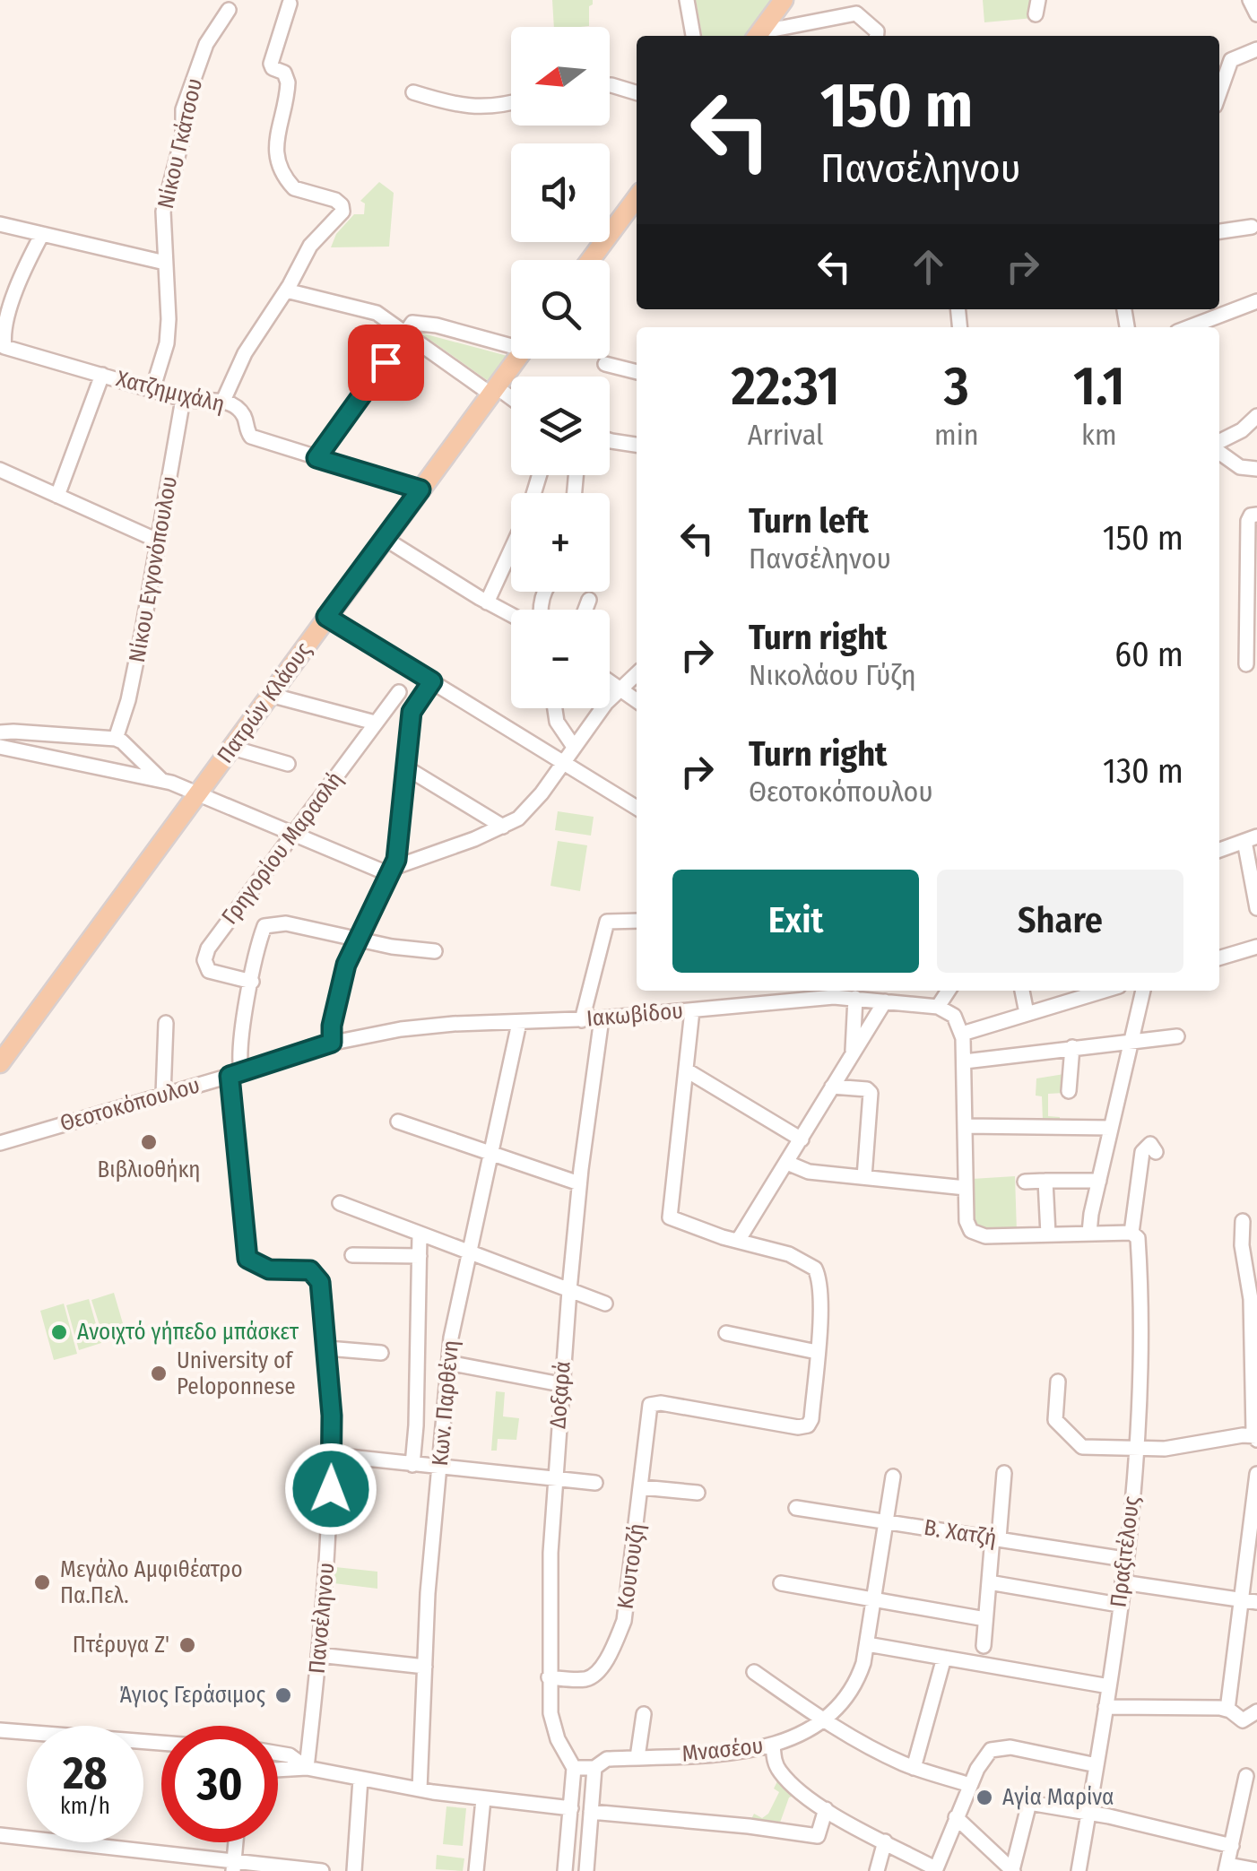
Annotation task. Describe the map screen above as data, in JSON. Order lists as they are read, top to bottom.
{
  "streets": {
    "main road": ["Πατρών Κλάους"],
    "street": [
      "Νίκου Γκάτσου",
      "Χατζημιχάλη",
      "Νίκου Εγγονόπουλου",
      "Γρηγορίου Μαρασλή",
      "Ιακωβίδου",
      "Θεοτοκόπουλου",
      "Δοξαρά",
      "Κων. Παρθένη",
      "Β. Χατζή",
      "Πραξιτέλους",
      "Κουτουζή",
      "Πανσέληνου",
      "Μνασέου"
    ]
  },
  "crossings": [
    ["Νίκου Γκάτσου", "Χατζημιχάλη"],
    ["Χατζημιχάλη", "Νίκου Εγγονόπουλου"],
    ["Χατζημιχάλη", "Πατρών Κλάους"],
    ["Ιακωβίδου", "Θεοτοκόπουλου"],
    ["Ιακωβίδου", "Δοξαρά"],
    ["Ιακωβίδου", "Κων. Παρθένη"],
    ["Θεοτοκόπουλου", "Πανσέληνου"],
    ["Δοξαρά", "Κουτουζή"],
    ["Δοξαρά", "Μνασέου"],
    ["Β. Χατζή", "Πραξιτέλους"],
    ["Β. Χατζή", "Μνασέου"]
  ],
  "places": [
    "Βιβλιοθήκη",
    "Ανοιχτό γήπεδο μπάσκετ",
    "University of Peloponnese",
    "Μεγάλο Αμφιθέατρο Πα.Πελ.",
    "Πτέρυγα Ζ'",
    "Άγιος Γεράσιμος",
    "Αγία Μαρίνα"
  ],
  "north": "left",
  "page": {
    "map_buttons": ["+", "−"],
    "turn": ["150 m", "Πανσέληνου"],
    "eta": [
      "22:31",
      "Arrival",
      "3",
      "min",
      "1.1",
      "km"
    ],
    "list": [
      {
        "name": "Turn left",
        "note": "Πανσέληνου",
        "value": "150 m"
      },
      {
        "name": "Turn right",
        "note": "Νικολάου Γύζη",
        "value": "60 m"
      },
      {
        "name": "Turn right",
        "note": "Θεοτοκόπουλου",
        "value": "130 m"
      }
    ],
    "buttons": ["Exit", "Share"],
    "speed": "28 km/h",
    "limit": "30"
  }
}
